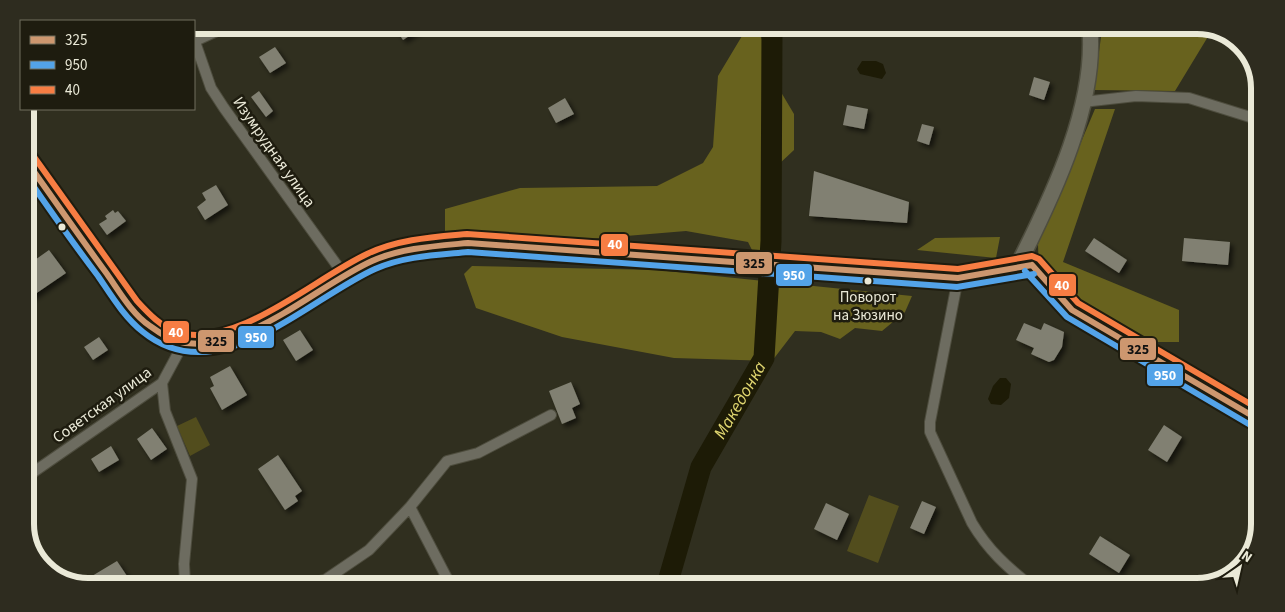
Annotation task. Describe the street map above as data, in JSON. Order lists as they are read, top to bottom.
{
  "streets": {
    "street": ["Изумрудная улица", "Советская улица"]
  },
  "water": ["Македонка"],
  "places": ["Поворот на Зюзино"],
  "lines": ["transit line 40", "transit line 325", "transit line 950"],
  "legend": ["325", "950", "40"],
  "north": "top right"
}
